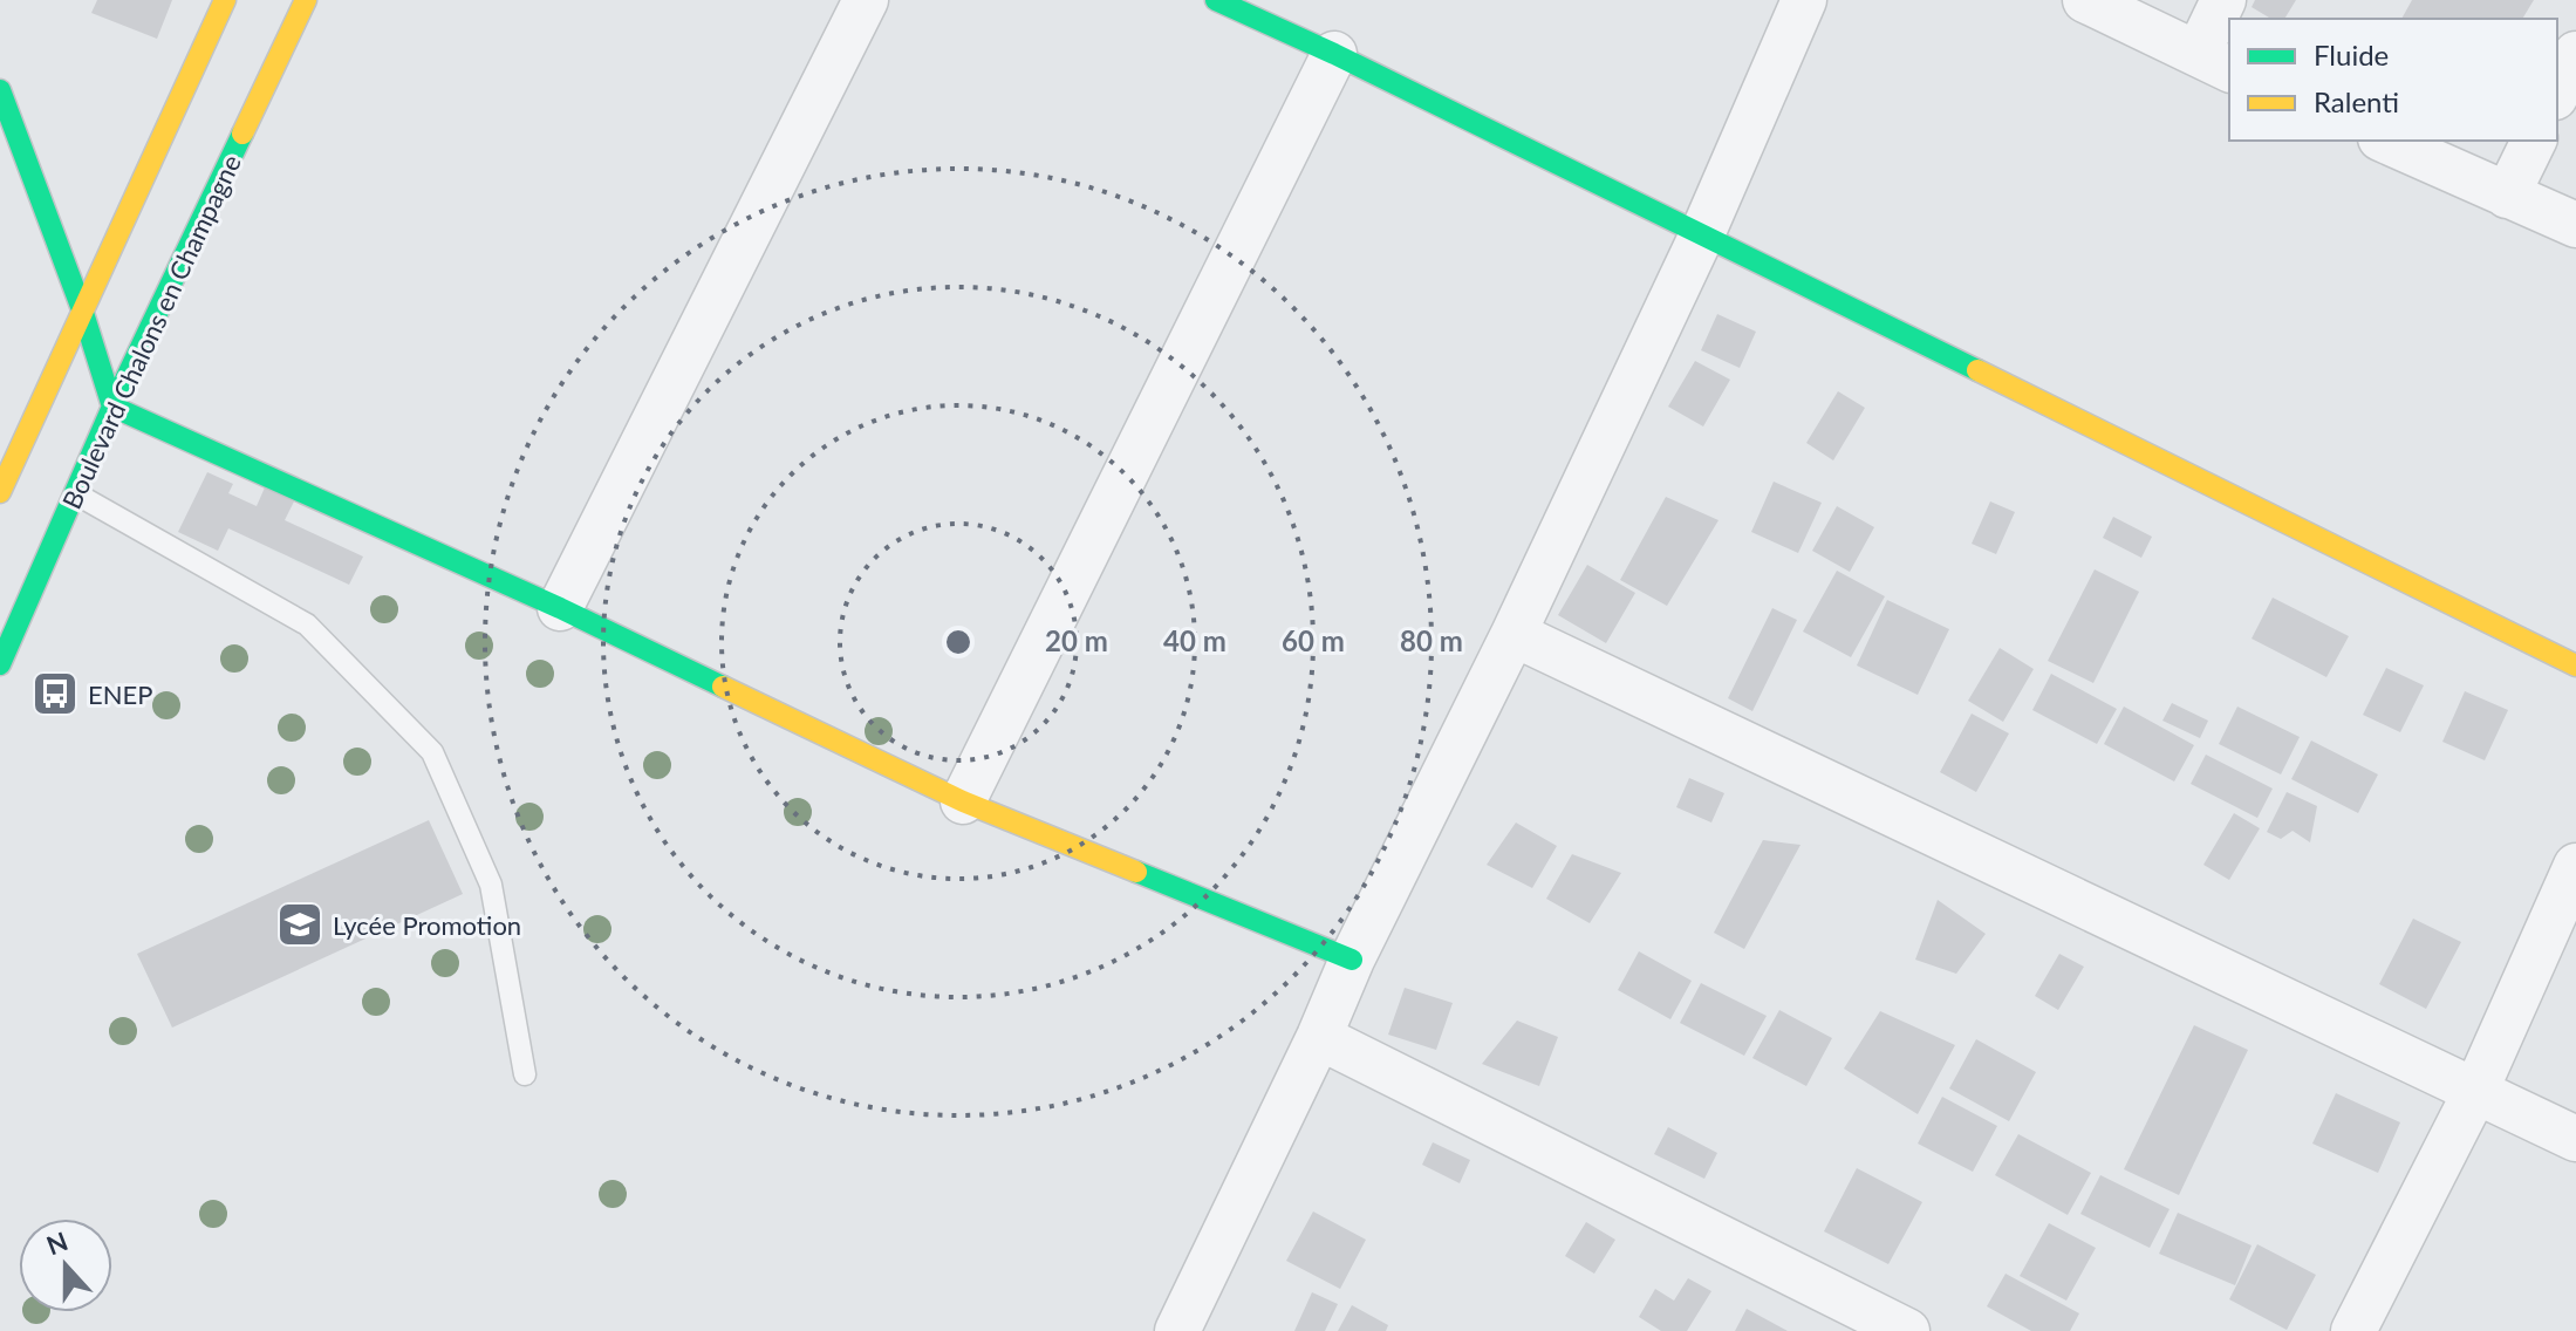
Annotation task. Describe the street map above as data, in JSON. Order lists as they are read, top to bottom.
{
  "streets": {
    "street": ["Boulevard Chalons en Champagne"]
  },
  "places": {
    "bus stop": ["ENEP"],
    "school or university": ["Lycée Promotion"]
  },
  "legend": ["Fluide", "Ralenti"],
  "north": "top",
  "rings": [
    "20 m",
    "40 m",
    "60 m",
    "80 m"
  ]
}
